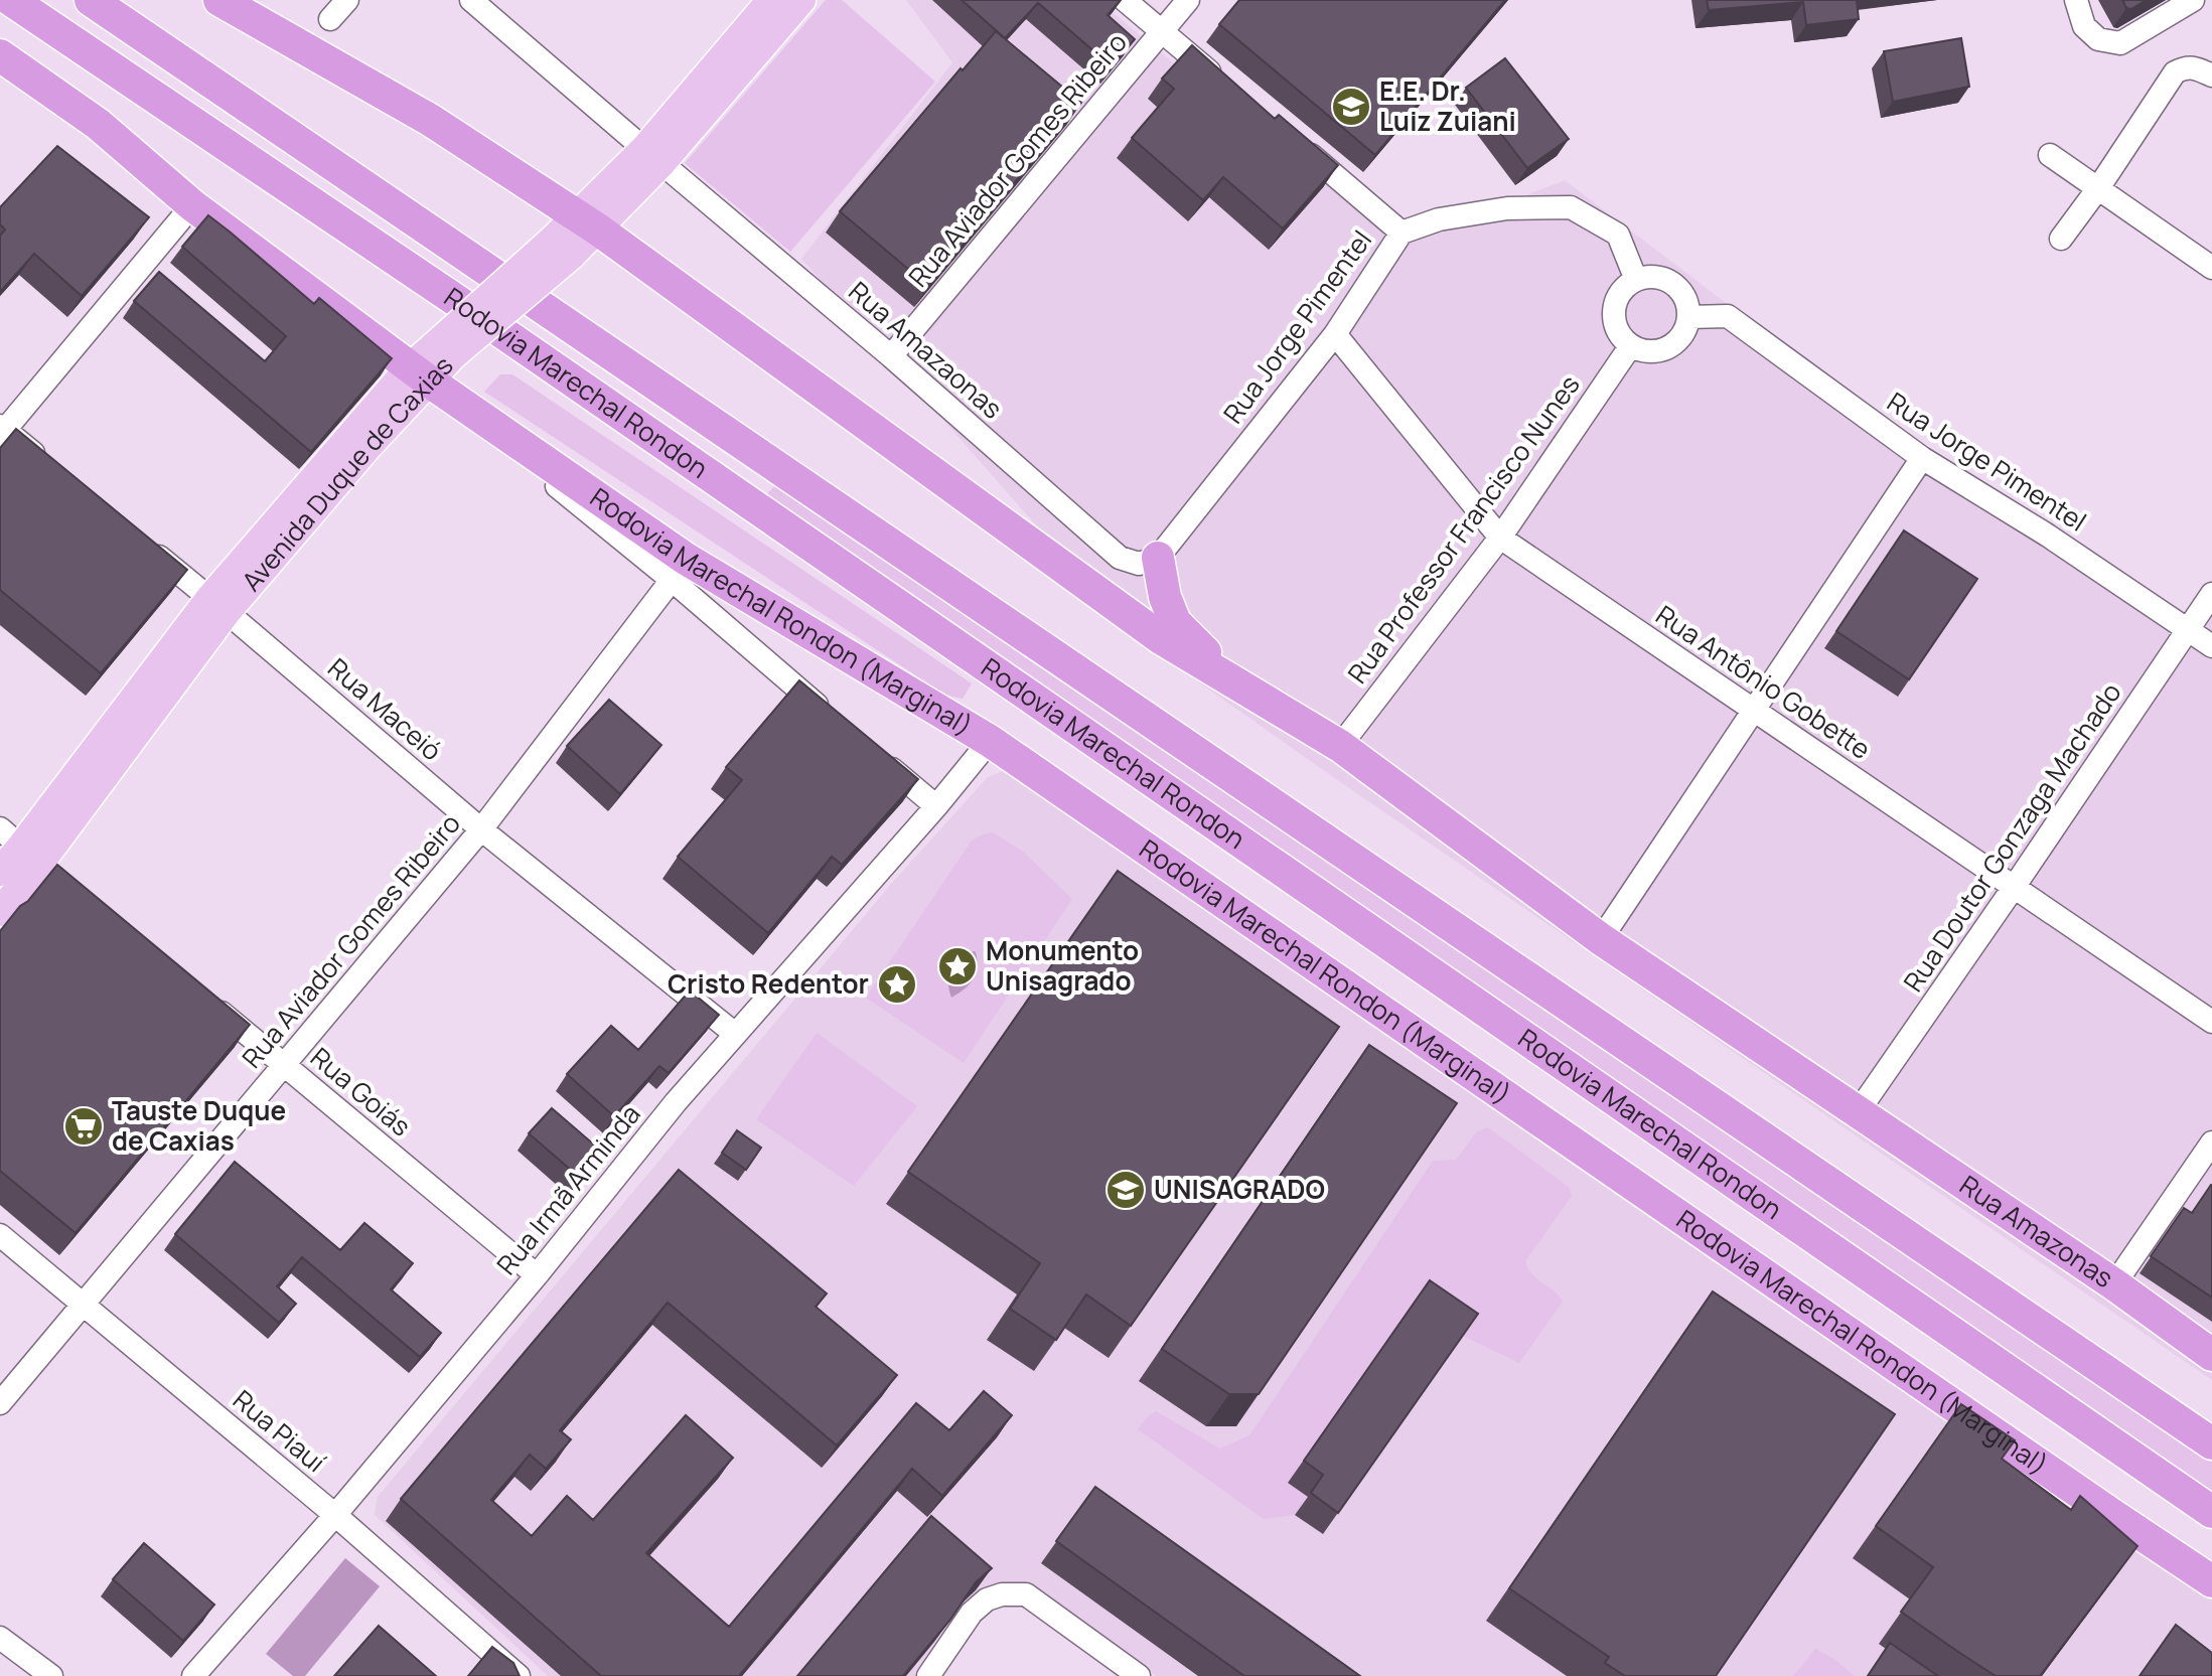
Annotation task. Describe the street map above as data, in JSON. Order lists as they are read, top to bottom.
{
  "streets": {
    "highway": ["Rodovia Marechal Rondon", "Rodovia Marechal Rondon (Marginal)", "Rua Amazonas"],
    "main road": ["Avenida Duque de Caxias"],
    "street": [
      "Rua Aviador Gomes Ribeiro",
      "Rua Jorge Pimentel",
      "Rua Amazaonas",
      "Rua Professor Francisco Nunes",
      "Rua Antônio Gobette",
      "Rua Maceió",
      "Rua Doutor Gonzaga Machado",
      "Rua Goiás",
      "Rua Irmã Arminda",
      "Rua Piauí"
    ]
  },
  "crossings": [
    ["Rua Aviador Gomes Ribeiro", "Rua Amazaonas"],
    ["Rua Aviador Gomes Ribeiro", "Rua Maceió"],
    ["Rua Aviador Gomes Ribeiro", "Rua Goiás"],
    ["Rua Aviador Gomes Ribeiro", "Rua Piauí"],
    ["Rua Jorge Pimentel", "Rua Amazaonas"],
    ["Rua Jorge Pimentel", "Rua Professor Francisco Nunes"],
    ["Rua Jorge Pimentel", "Rua Antônio Gobette"],
    ["Rua Jorge Pimentel", "Rua Doutor Gonzaga Machado"],
    ["Rua Amazaonas", "Avenida Duque de Caxias"],
    ["Avenida Duque de Caxias", "Rodovia Marechal Rondon (Marginal)"],
    ["Avenida Duque de Caxias", "Rua Maceió"],
    ["Rua Professor Francisco Nunes", "Rua Antônio Gobette"],
    ["Rodovia Marechal Rondon (Marginal)", "Rua Irmã Arminda"],
    ["Rua Antônio Gobette", "Rua Doutor Gonzaga Machado"],
    ["Rua Maceió", "Rua Irmã Arminda"],
    ["Rua Doutor Gonzaga Machado", "Rua Amazonas"],
    ["Rua Goiás", "Rua Irmã Arminda"],
    ["Rua Irmã Arminda", "Rua Piauí"]
  ],
  "places": {
    "school or university": ["E.E. Dr. Luiz Zuiani", "UNISAGRADO"],
    "place": ["Monumento Unisagrado", "Cristo Redentor"],
    "supermarket": ["Tauste Duque de Caxias"]
  }
}
